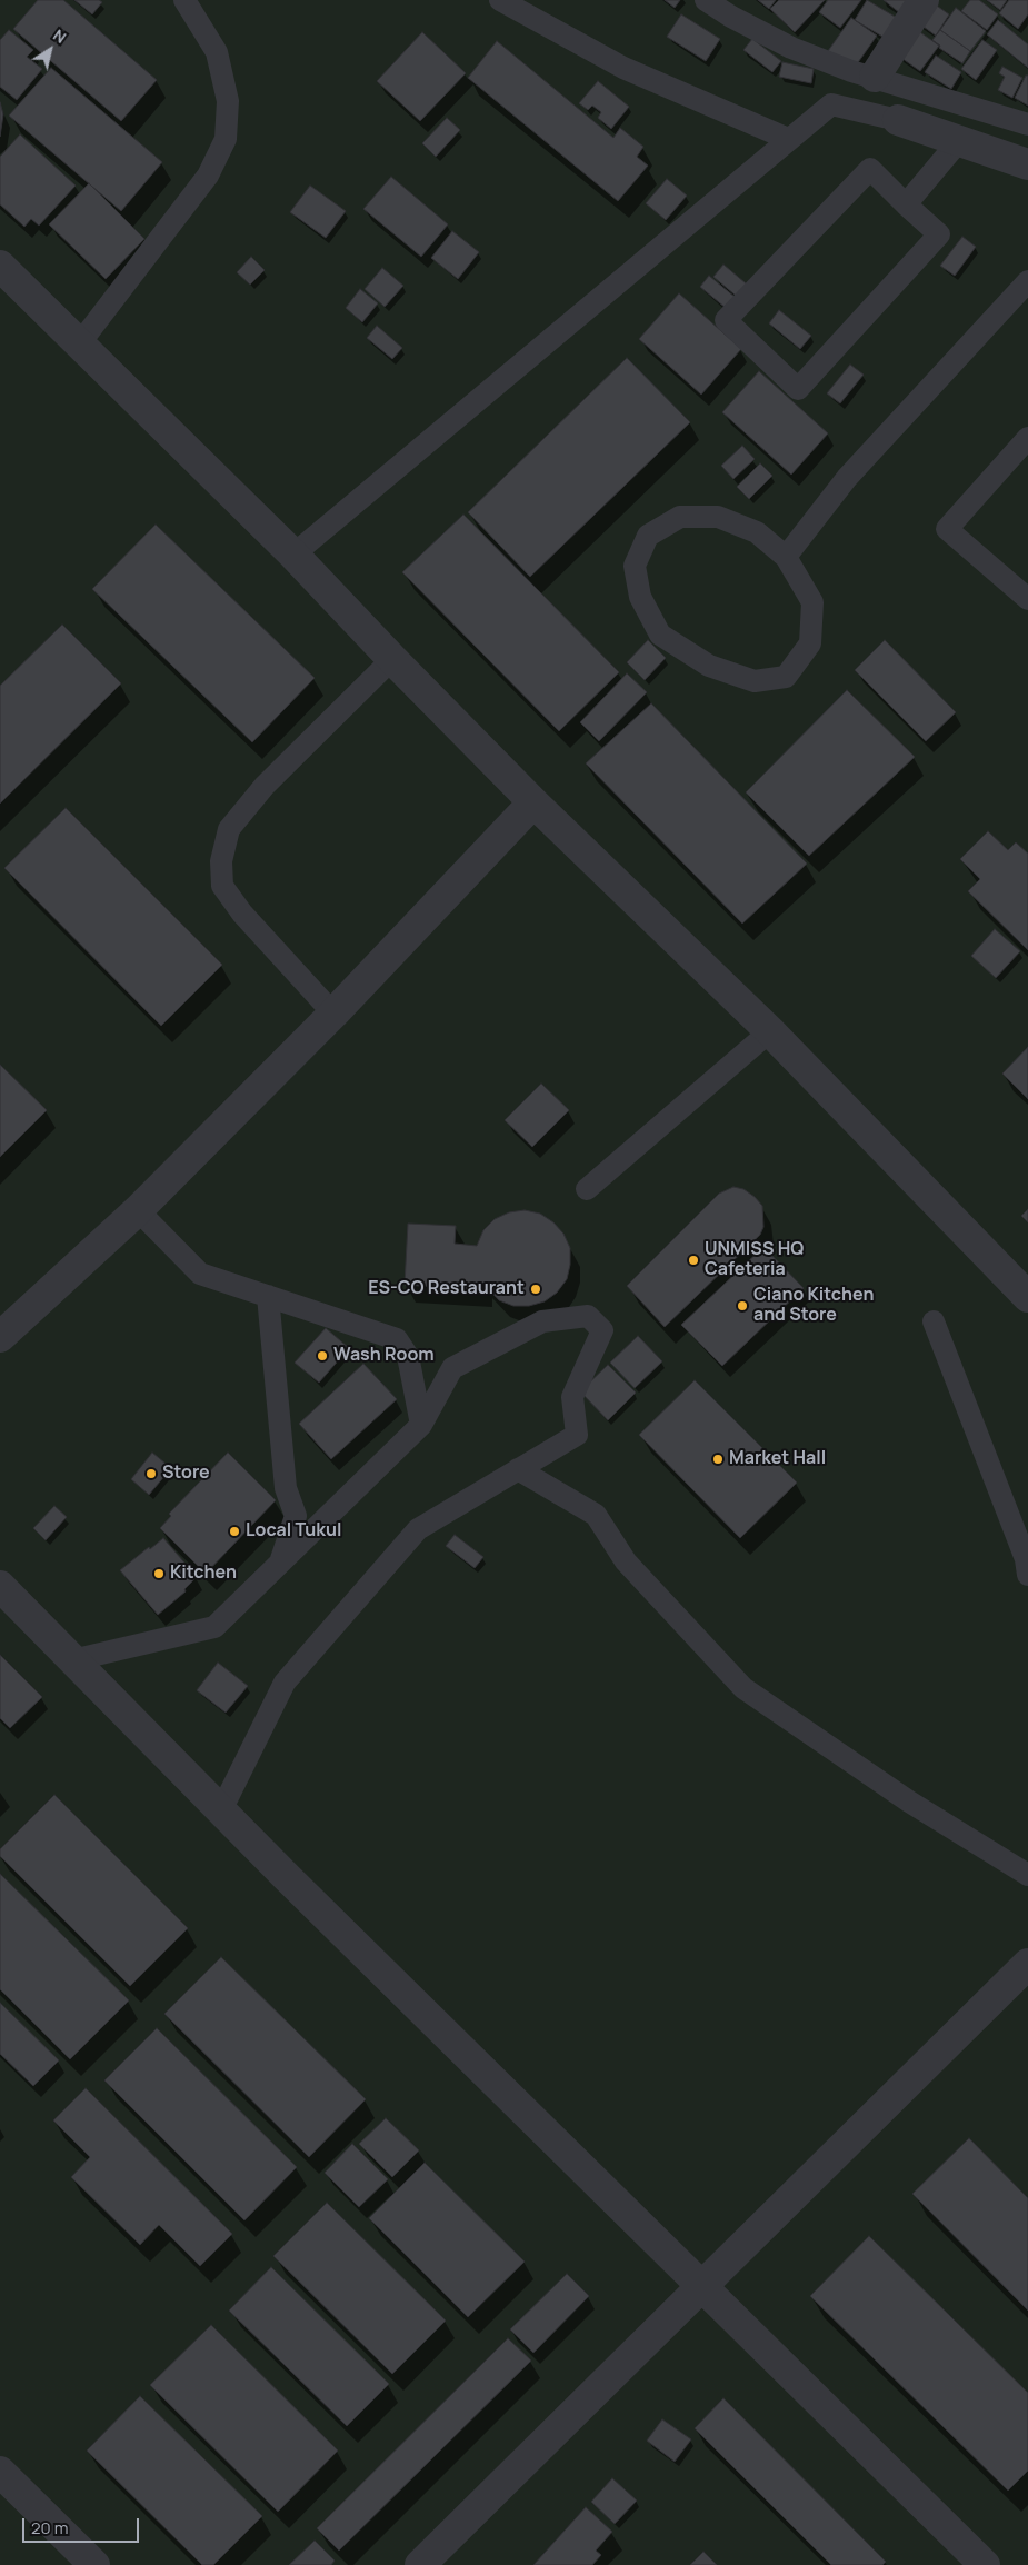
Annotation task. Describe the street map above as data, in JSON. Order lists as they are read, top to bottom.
{
  "places": [
    "UNMISS HQ Cafeteria",
    "ES-CO Restaurant",
    "Ciano Kitchen and Store",
    "Wash Room",
    "Market Hall",
    "Store",
    "Local Tukul",
    "Kitchen"
  ],
  "scale_bar": "20 m",
  "north": "top right"
}
